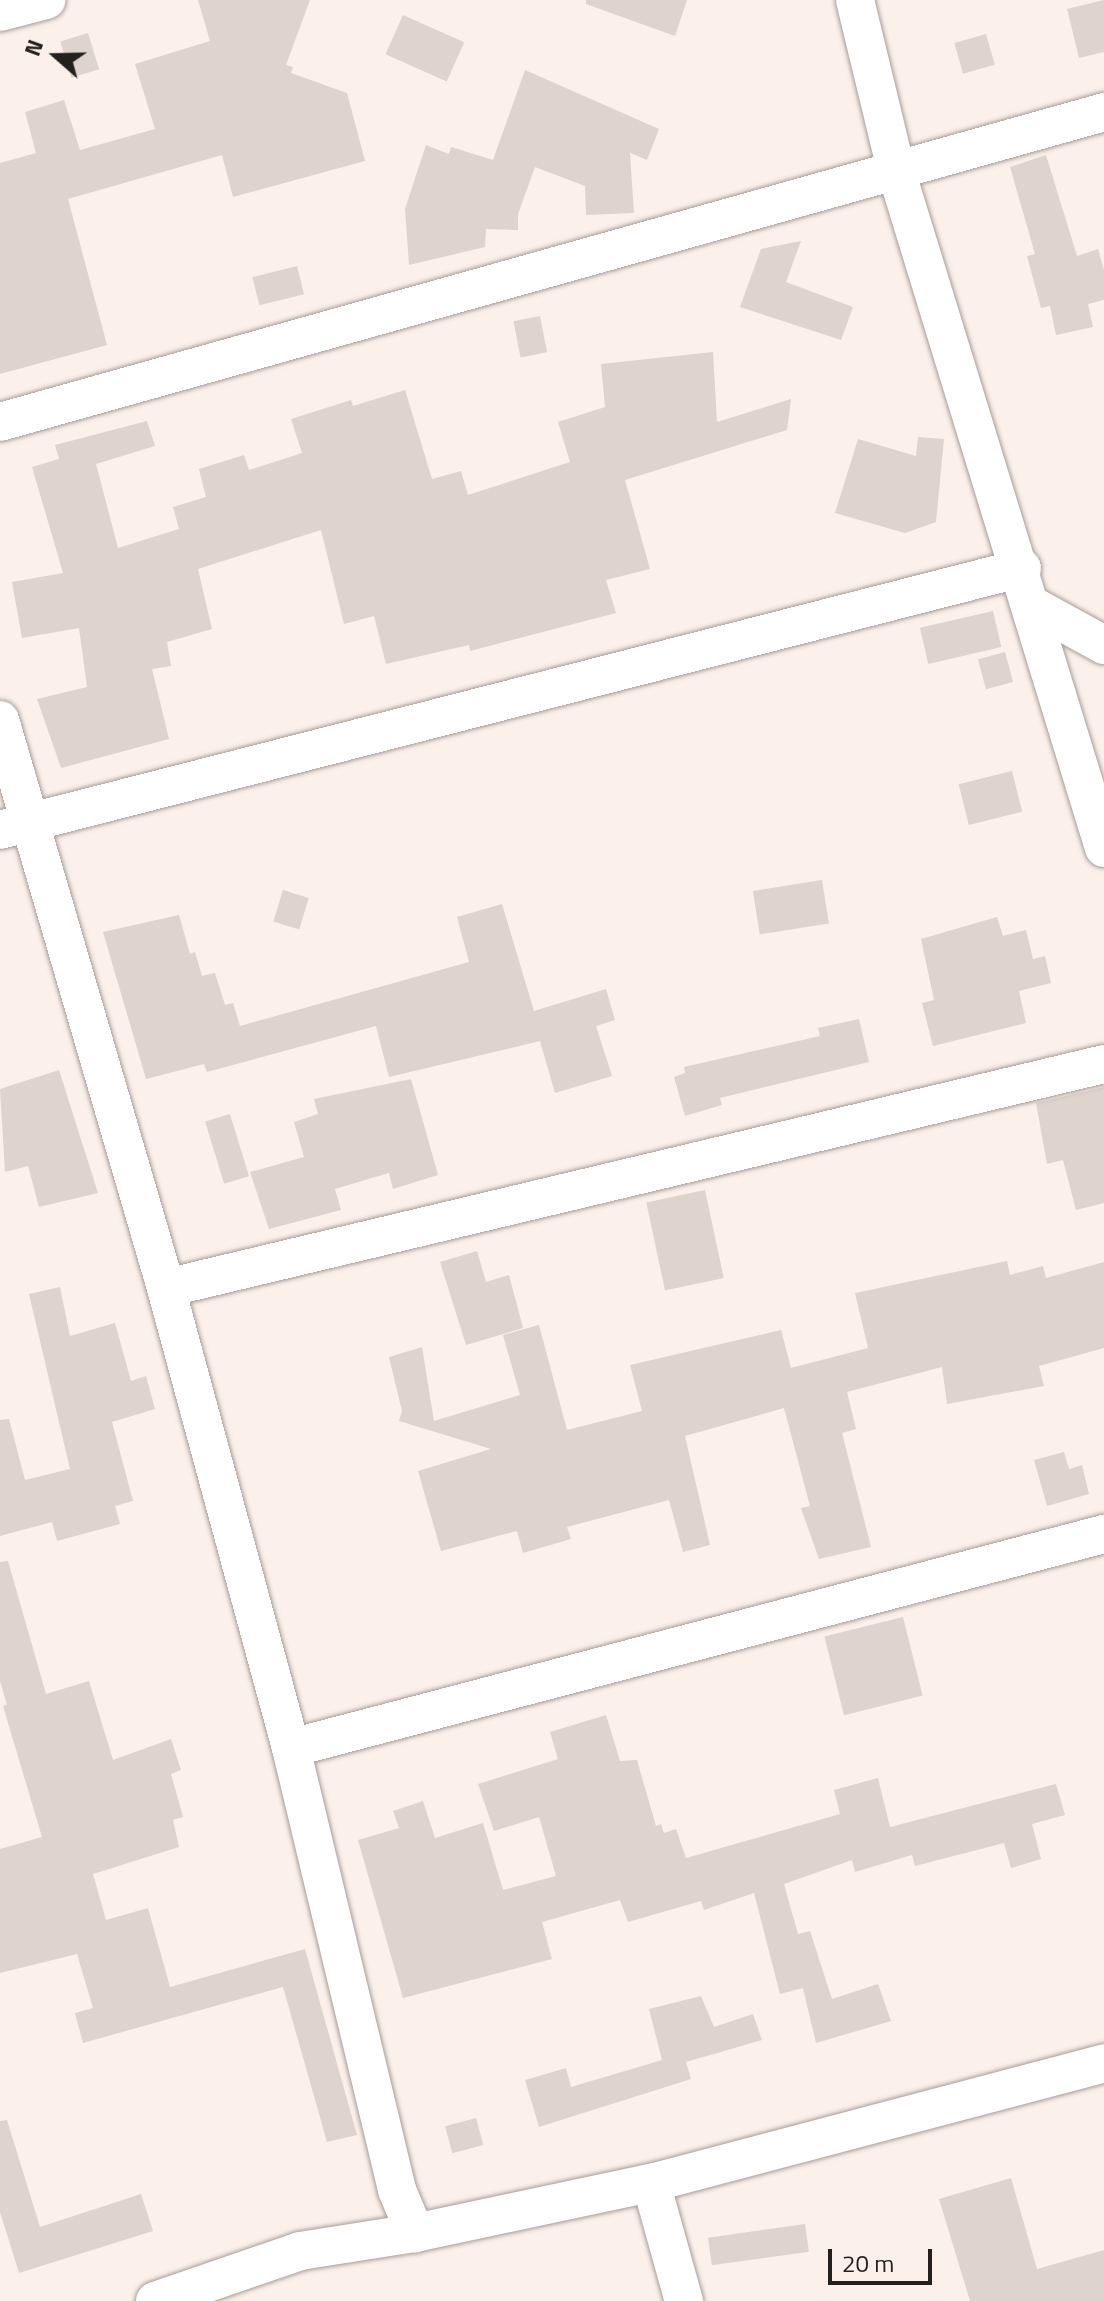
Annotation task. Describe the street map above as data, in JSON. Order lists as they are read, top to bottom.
{
  "scale_bar": "20 m",
  "north": "left"
}
